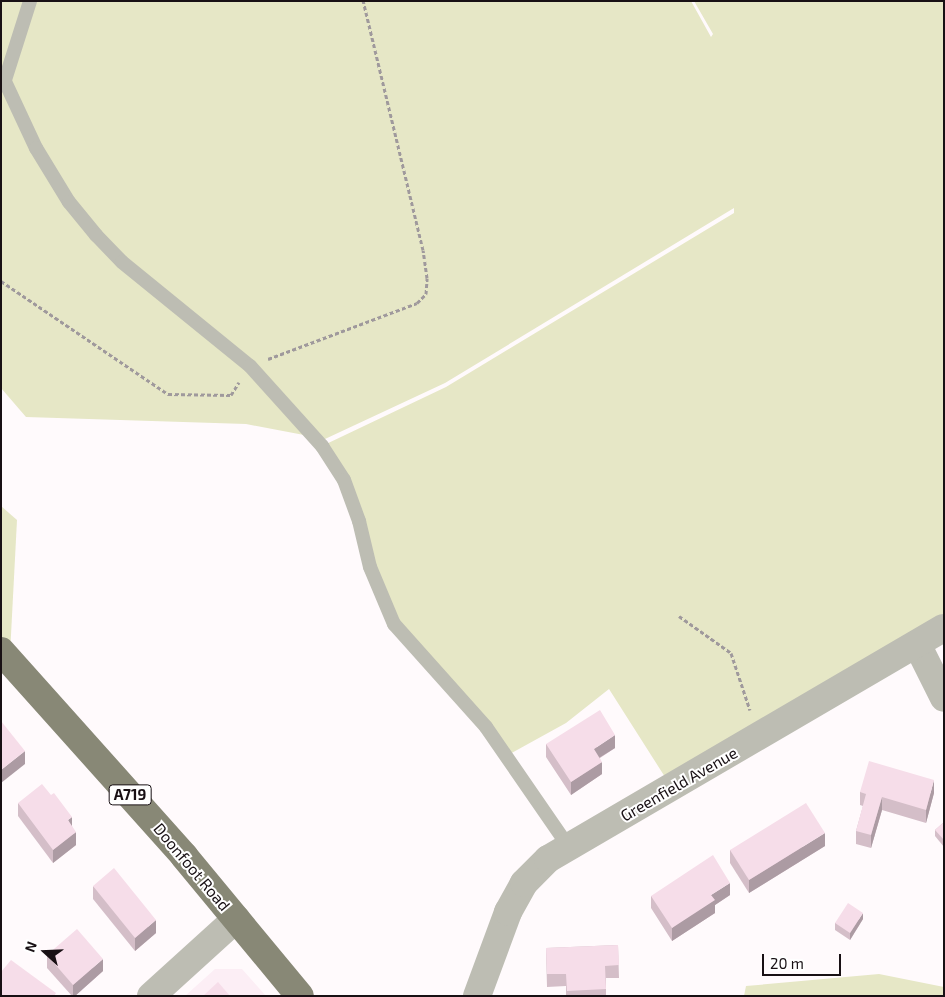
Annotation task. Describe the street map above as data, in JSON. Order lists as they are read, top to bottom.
{
  "streets": {
    "main road": ["A719", "Doonfoot Road"],
    "street": ["Greenfield Avenue"]
  },
  "scale_bar": "20 m",
  "north": "left"
}
